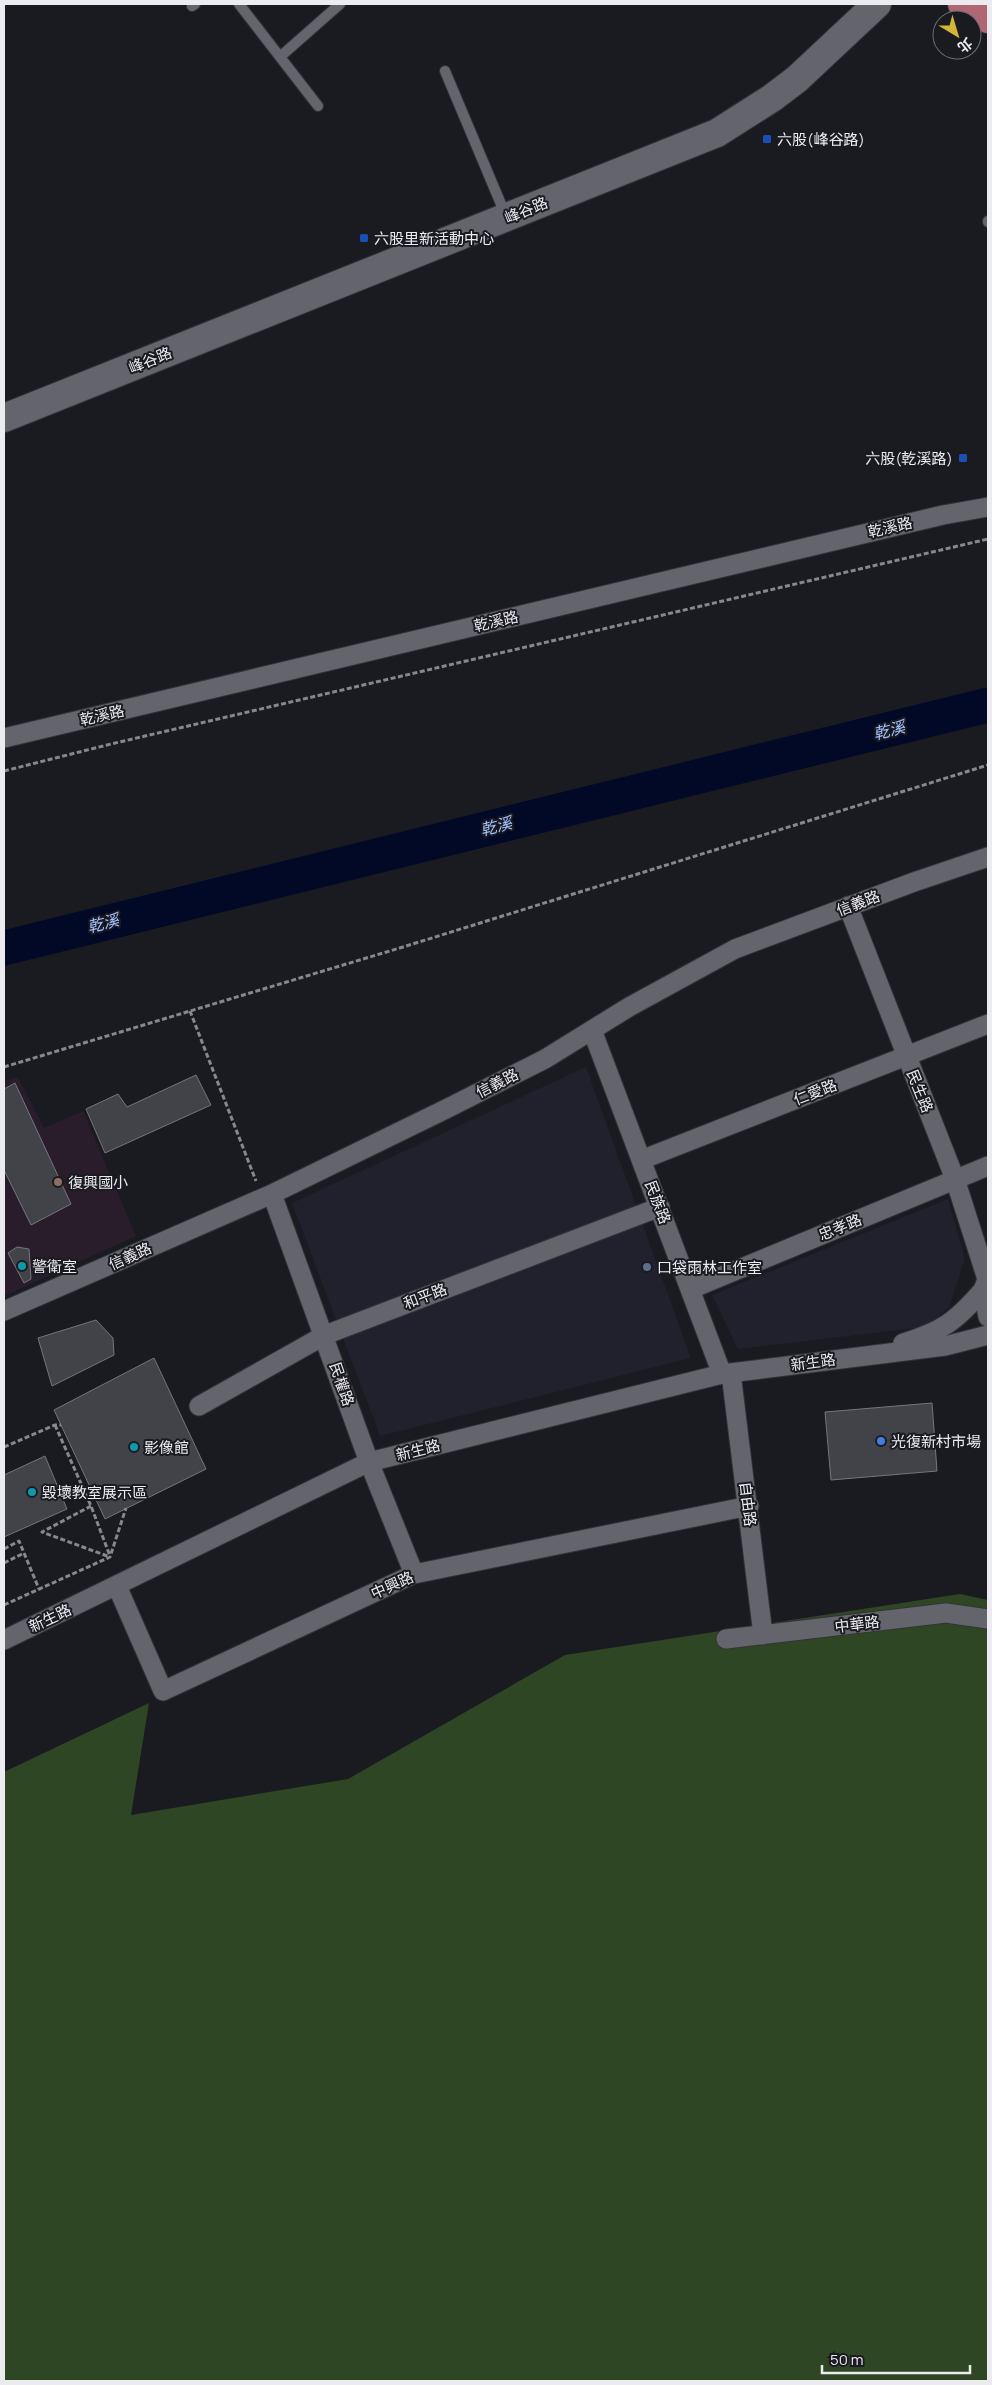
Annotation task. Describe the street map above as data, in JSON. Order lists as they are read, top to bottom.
{
  "streets": {
    "street": [
      "峰谷路",
      "乾溪路",
      "信義路",
      "民生路",
      "仁愛路",
      "民族路",
      "忠孝路",
      "和平路",
      "新生路",
      "民權路",
      "自由路",
      "中興路",
      "中華路"
    ]
  },
  "crossings": [
    ["信義路", "民生路"],
    ["信義路", "民族路"],
    ["信義路", "民權路"],
    ["民生路", "仁愛路"],
    ["民生路", "忠孝路"],
    ["民生路", "新生路"],
    ["仁愛路", "民族路"],
    ["民族路", "忠孝路"],
    ["民族路", "和平路"],
    ["民族路", "新生路"],
    ["民族路", "自由路"],
    ["和平路", "民權路"],
    ["新生路", "民權路"],
    ["新生路", "自由路"],
    ["新生路", "中興路"],
    ["民權路", "中興路"],
    ["自由路", "中興路"],
    ["自由路", "中華路"]
  ],
  "water": ["乾溪"],
  "places": {
    "transit": ["六股(峰谷路)", "六股里新活動中心", "六股(乾溪路)"],
    "other": [
      "復興國小",
      "警衛室",
      "口袋雨林工作室",
      "光復新村市場",
      "影像館",
      "毀壞教室展示區"
    ]
  },
  "scale_bar": "50 m",
  "north": "bottom right"
}
